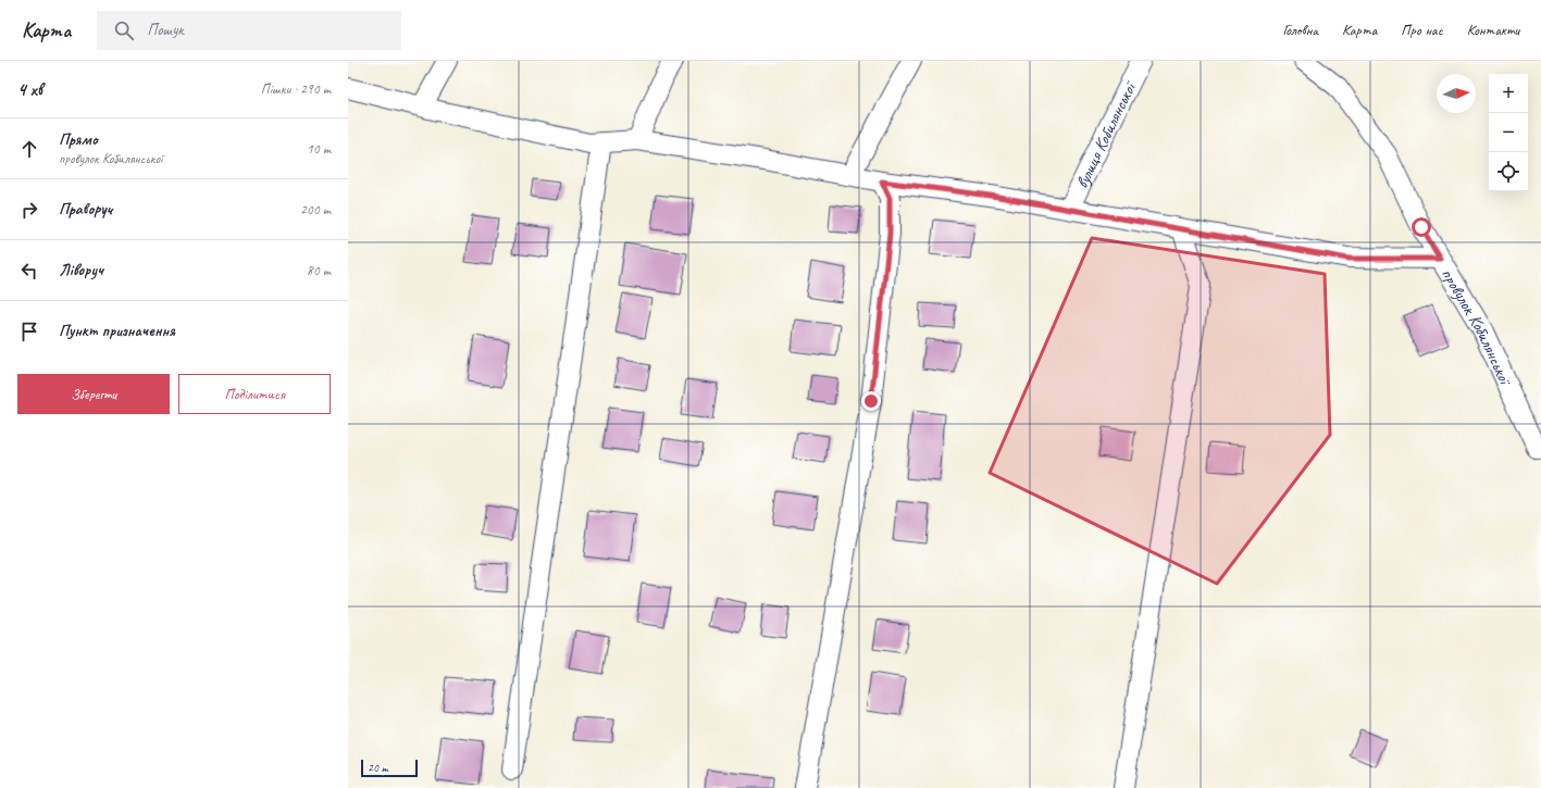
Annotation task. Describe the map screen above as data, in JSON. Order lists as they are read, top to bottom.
{
  "streets": {
    "street": ["вулиця Кобилянської", "провулок Кобилянської"]
  },
  "scale_bar": "20 m",
  "north": "right",
  "page": {
    "header": "Карта",
    "search": "Пошук",
    "nav": [
      "Головна",
      "Карта",
      "Про нас",
      "Контакти"
    ],
    "heading": ["4 хв", "Пішки · 290 m"],
    "map_buttons": ["+", "−"],
    "list": [
      ["Прямо", "провулок Кобилянської", "10 m"],
      ["Праворуч", "200 m"],
      ["Ліворуч", "80 m"],
      "Пункт призначення"
    ],
    "buttons": ["Зберегти", "Поділитися"],
    "scale": "20 m"
  }
}
